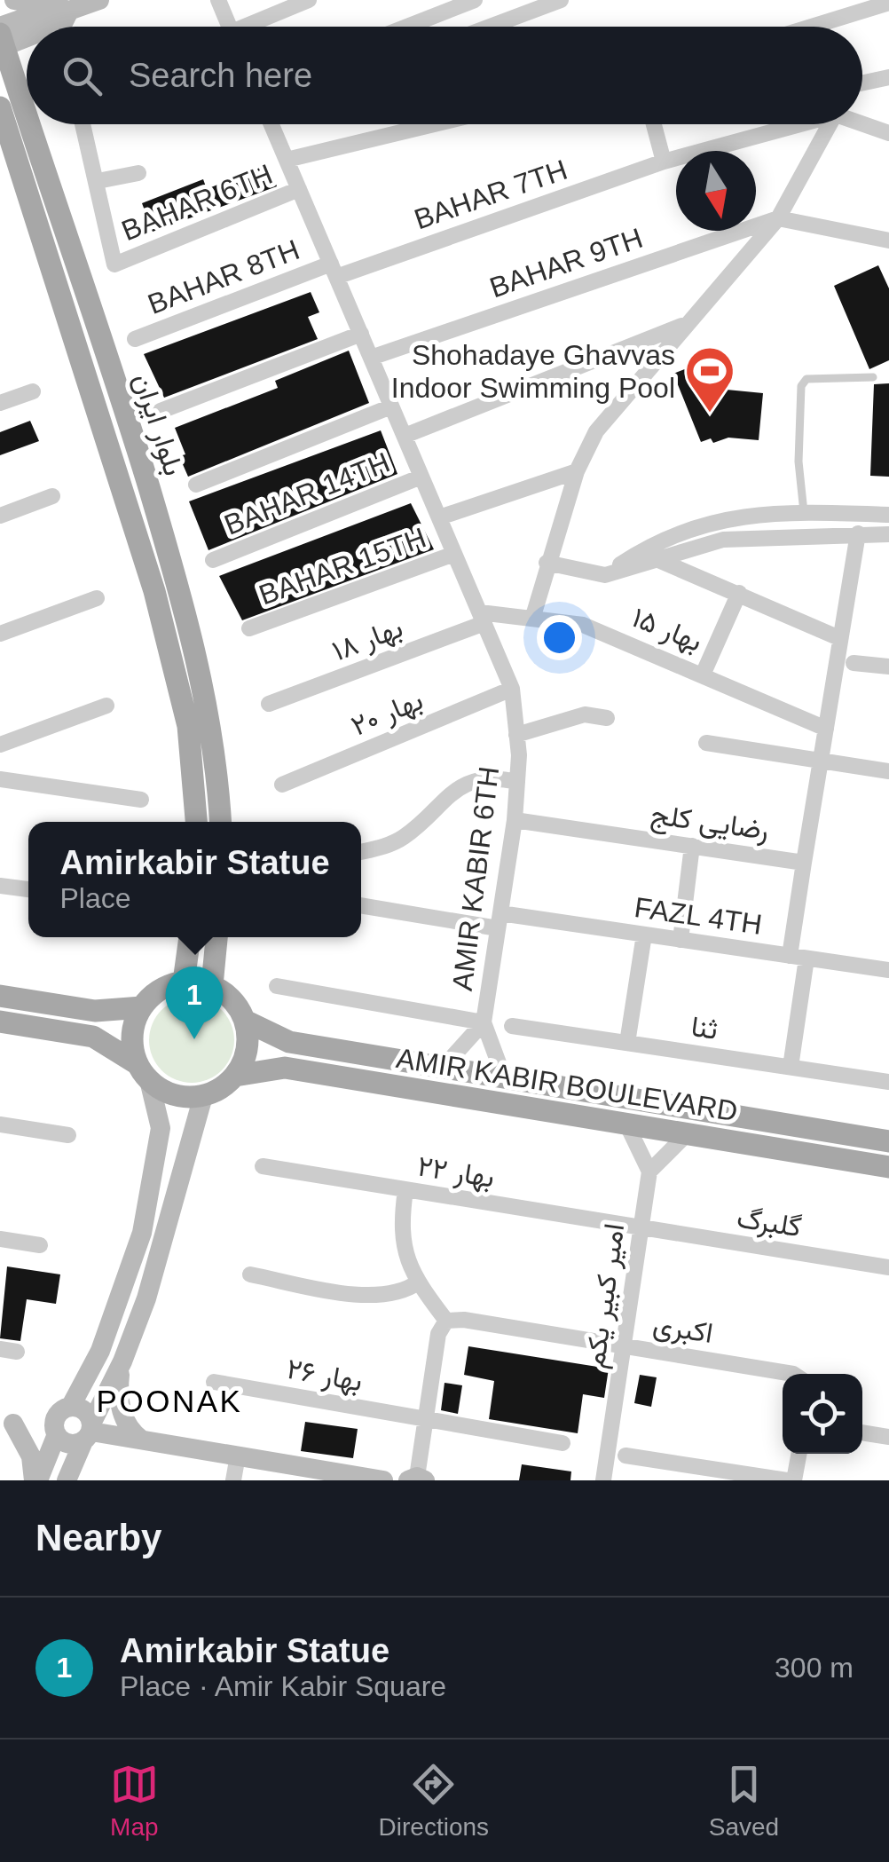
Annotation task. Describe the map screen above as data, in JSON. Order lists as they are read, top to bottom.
{
  "streets": {
    "main road": ["بلوار ایران", "AMIR KABIR BOULEVARD"],
    "street": [
      "BAHAR 7TH",
      "BAHAR 6TH",
      "BAHAR 9TH",
      "BAHAR 8TH",
      "BAHAR 14TH",
      "BAHAR 15TH",
      "بهار ۱۵",
      "بهار ۱۸",
      "بهار ۲۰",
      "رضایی کلج",
      "AMIR KABIR 6TH",
      "FAZL 4TH",
      "ثنا",
      "بهار ۲۲",
      "گلبرگ",
      "امیر کبیر یکم",
      "اکبری",
      "بهار ۲۶"
    ]
  },
  "crossings": [
    ["BAHAR 7TH", "BAHAR 8TH"],
    ["BAHAR 7TH", "AMIR KABIR 6TH"],
    ["BAHAR 6TH", "AMIR KABIR 6TH"],
    ["BAHAR 9TH", "AMIR KABIR 6TH"],
    ["BAHAR 8TH", "AMIR KABIR 6TH"],
    ["BAHAR 14TH", "AMIR KABIR 6TH"],
    ["BAHAR 15TH", "AMIR KABIR 6TH"],
    ["بهار ۱۵", "بهار ۱۸"],
    ["بهار ۱۵", "AMIR KABIR 6TH"],
    ["بهار ۱۸", "AMIR KABIR 6TH"],
    ["بهار ۲۰", "AMIR KABIR 6TH"],
    ["رضایی کلج", "AMIR KABIR 6TH"],
    ["رضایی کلج", "FAZL 4TH"],
    ["رضایی کلج", "ثنا"],
    ["AMIR KABIR 6TH", "FAZL 4TH"],
    ["بهار ۲۲", "گلبرگ"],
    ["بهار ۲۲", "امیر کبیر یکم"],
    ["گلبرگ", "امیر کبیر یکم"],
    ["امیر کبیر یکم", "اکبری"]
  ],
  "districts": ["POONAK"],
  "places": {
    "sports": ["Shohadaye Ghavvas Indoor Swimming Pool"]
  },
  "north": "bottom",
  "page": {
    "search": "Search here",
    "popup": ["Amirkabir Statue", "Place"],
    "pins": "1",
    "heading": "Nearby",
    "list": [
      {
        "mark": "1",
        "name": "Amirkabir Statue",
        "note": "Place · Amir Kabir Square",
        "value": "300 m"
      }
    ],
    "nav": ["Map", "Directions", "Saved"]
  }
}
